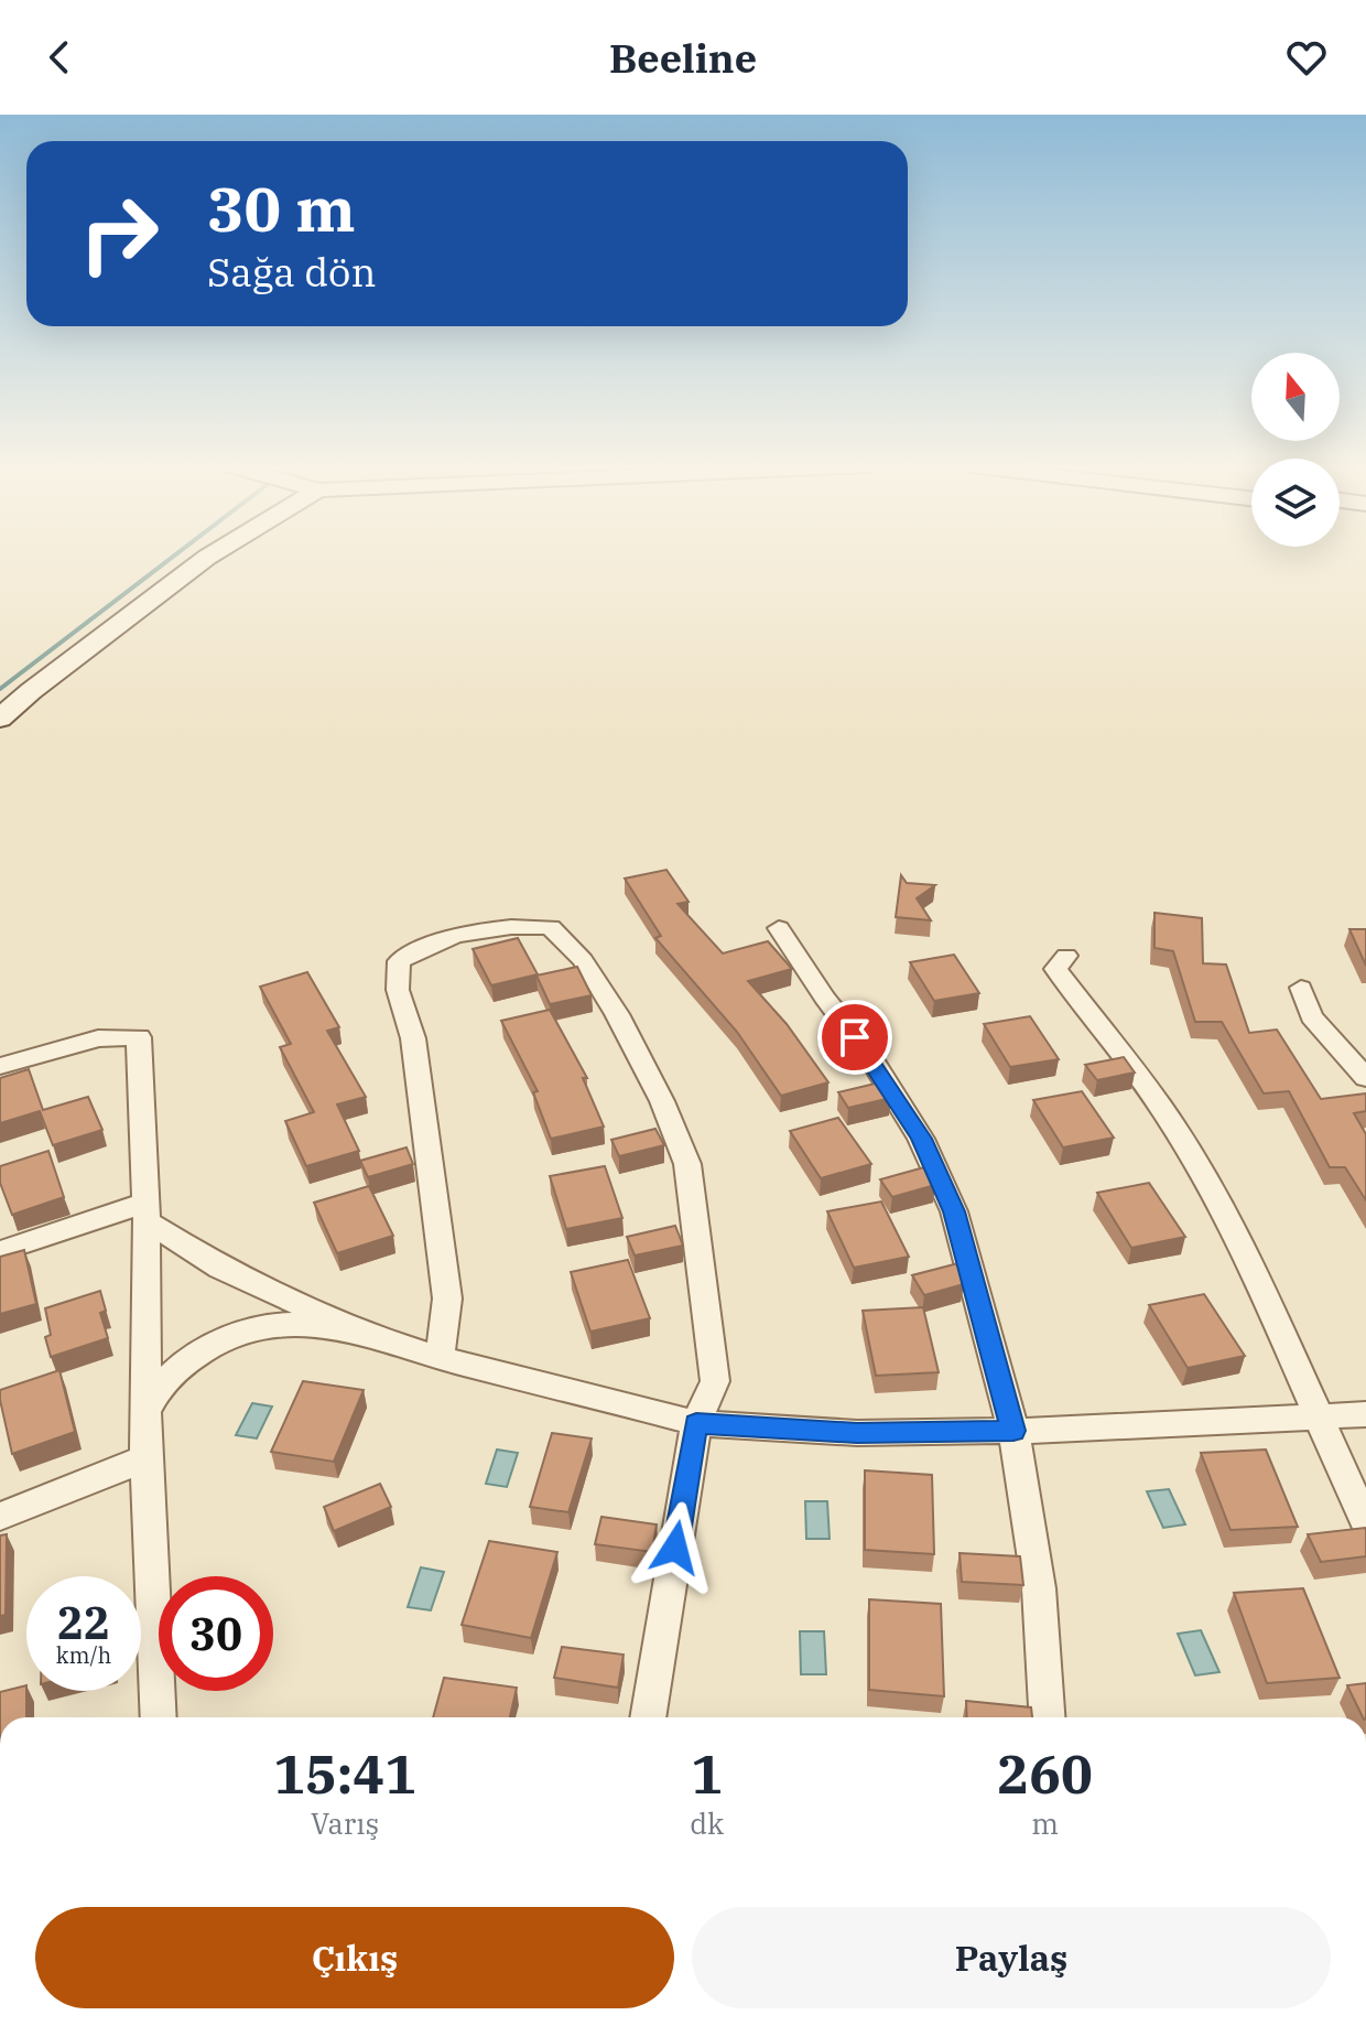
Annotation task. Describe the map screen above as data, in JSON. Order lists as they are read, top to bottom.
{
  "north": "top",
  "page": {
    "header": "Beeline",
    "turn": ["30 m", "Sağa dön"],
    "speed": "22 km/h",
    "limit": "30",
    "eta": [
      "15:41",
      "Varış",
      "1",
      "dk",
      "260",
      "m"
    ],
    "buttons": ["Çıkış", "Paylaş"]
  }
}
